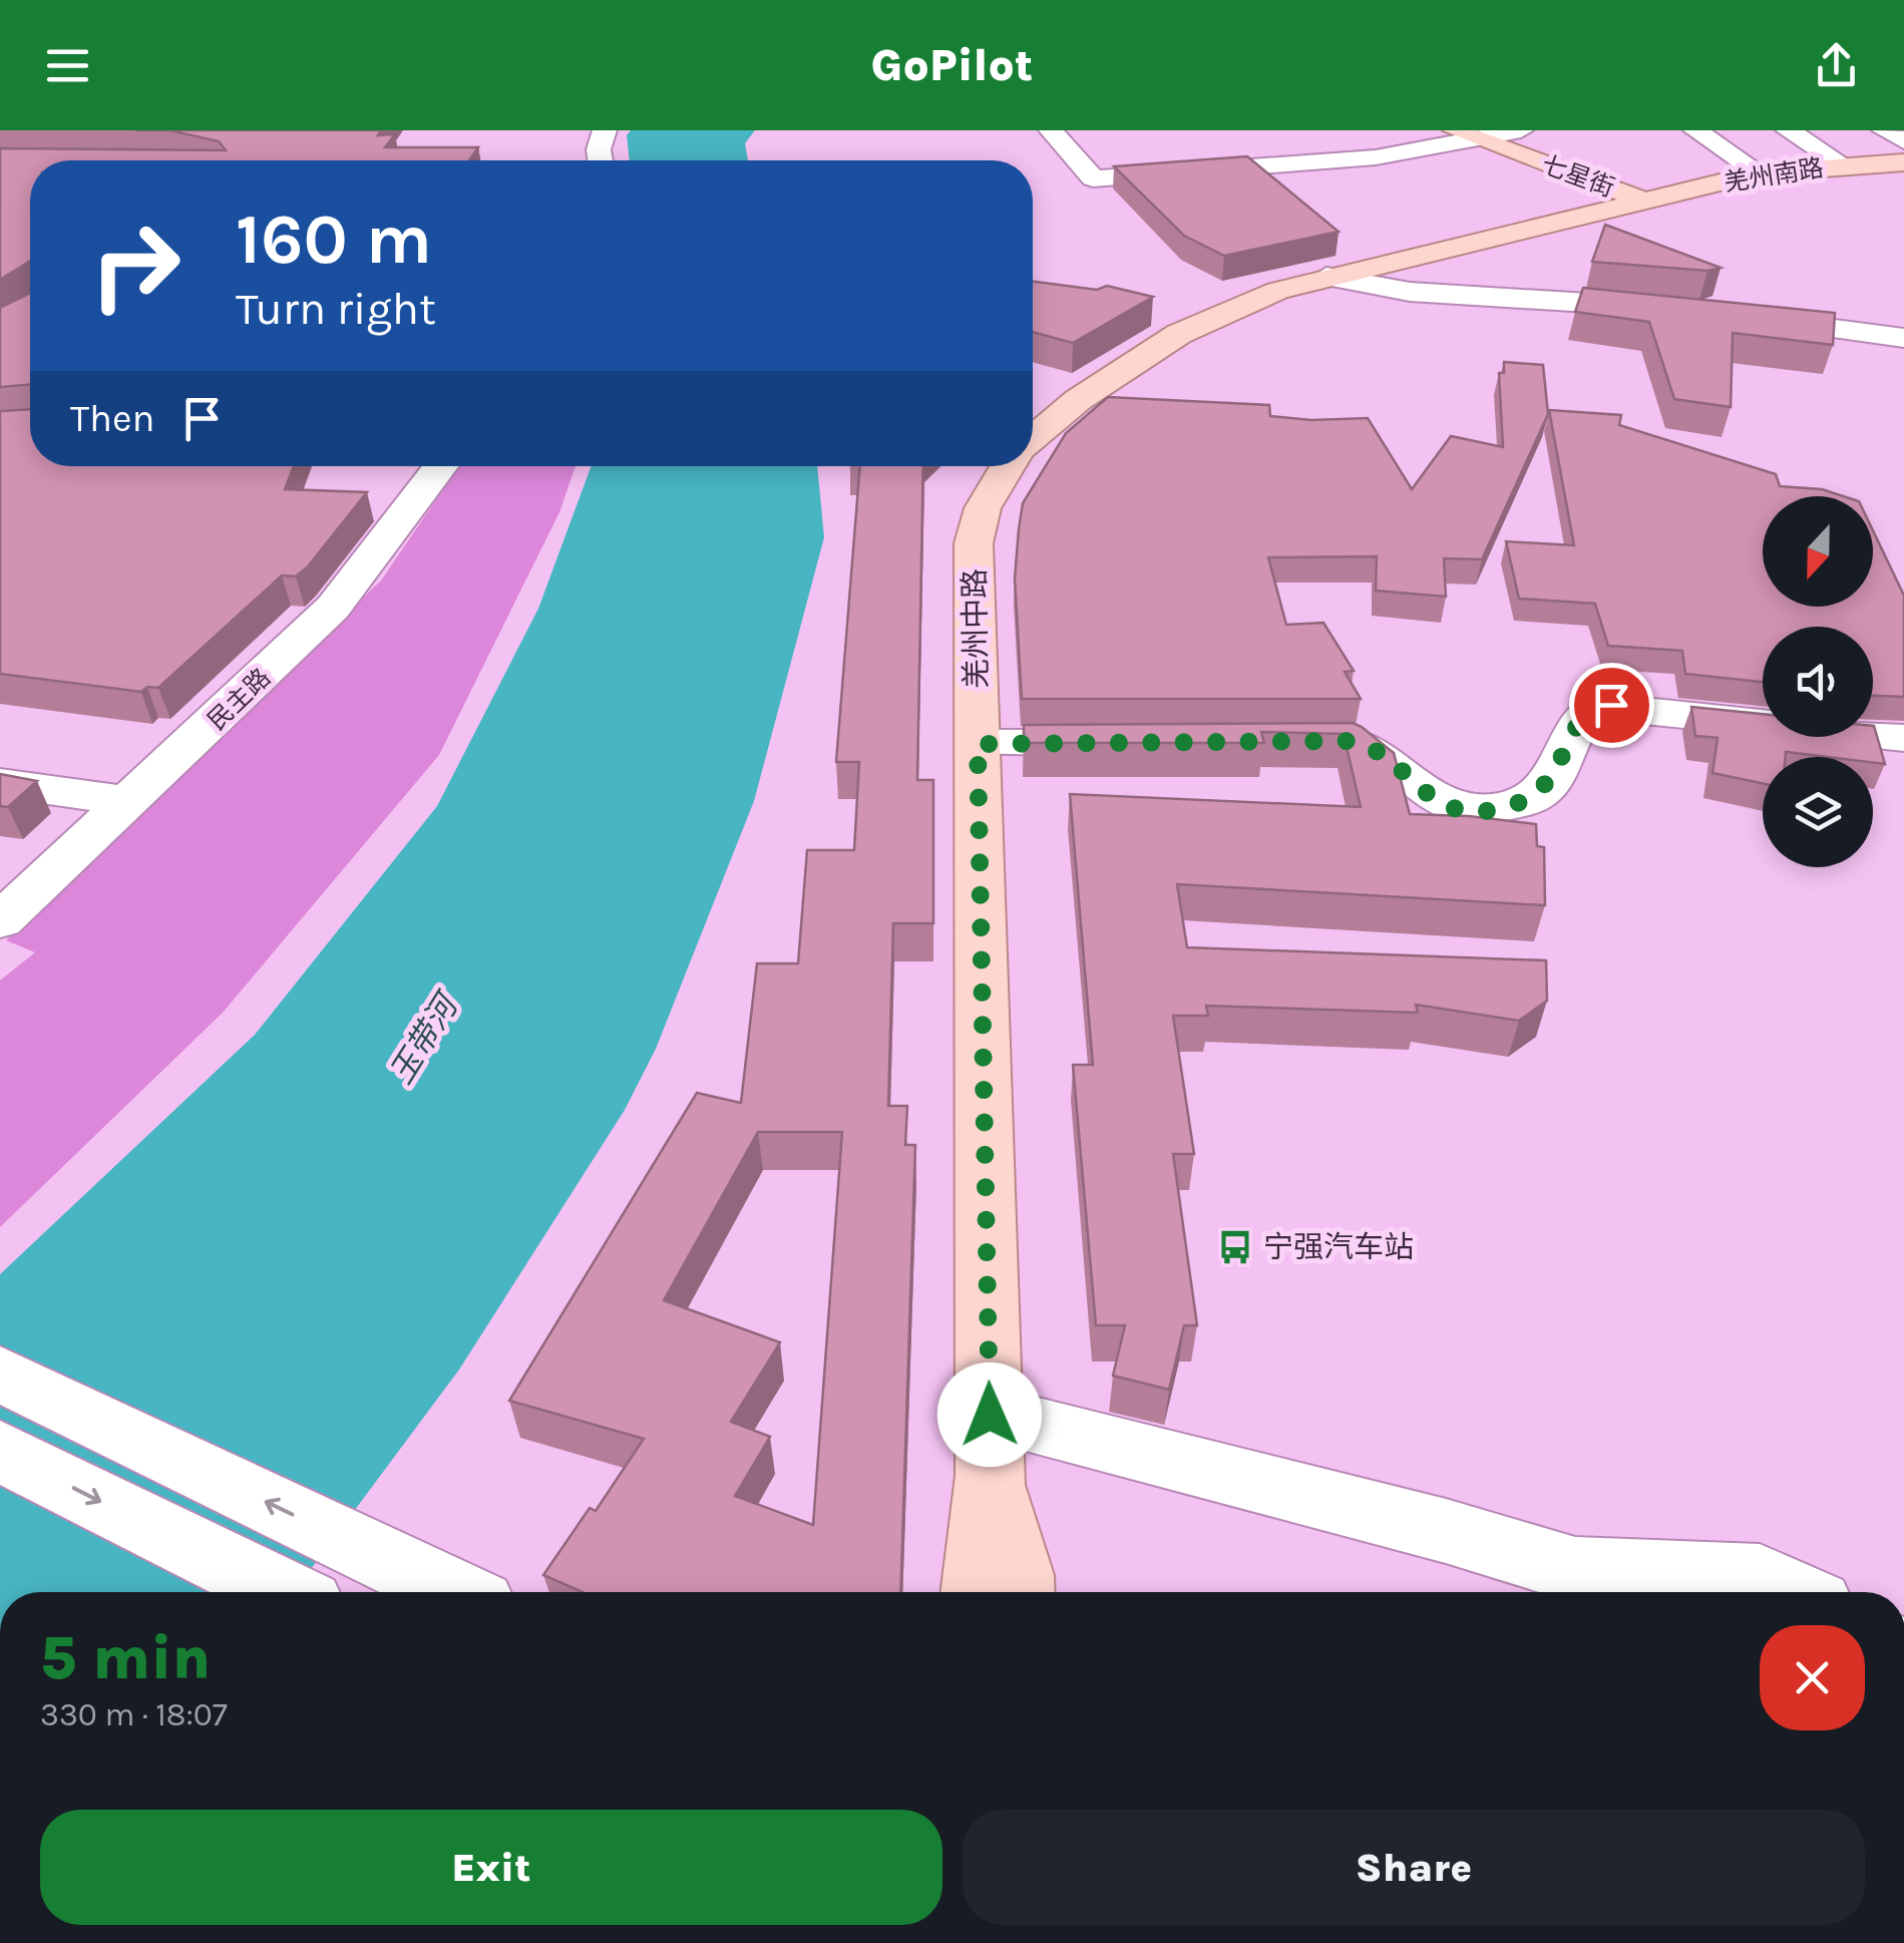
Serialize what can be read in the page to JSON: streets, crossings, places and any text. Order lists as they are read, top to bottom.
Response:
{
  "streets": {
    "main road": ["羌州南路", "七星街", "羌州中路"],
    "street": ["民主路"]
  },
  "crossings": [
    ["羌州南路", "七星街"]
  ],
  "water": ["玉带河"],
  "places": {
    "bus stop": ["宁强汽车站"]
  },
  "north": "bottom",
  "page": {
    "header": "GoPilot",
    "turn": ["160 m", "Turn right"],
    "then": "Then",
    "heading": ["5 min", "330 m · 18:07"],
    "buttons": ["Exit", "Share"]
  }
}
